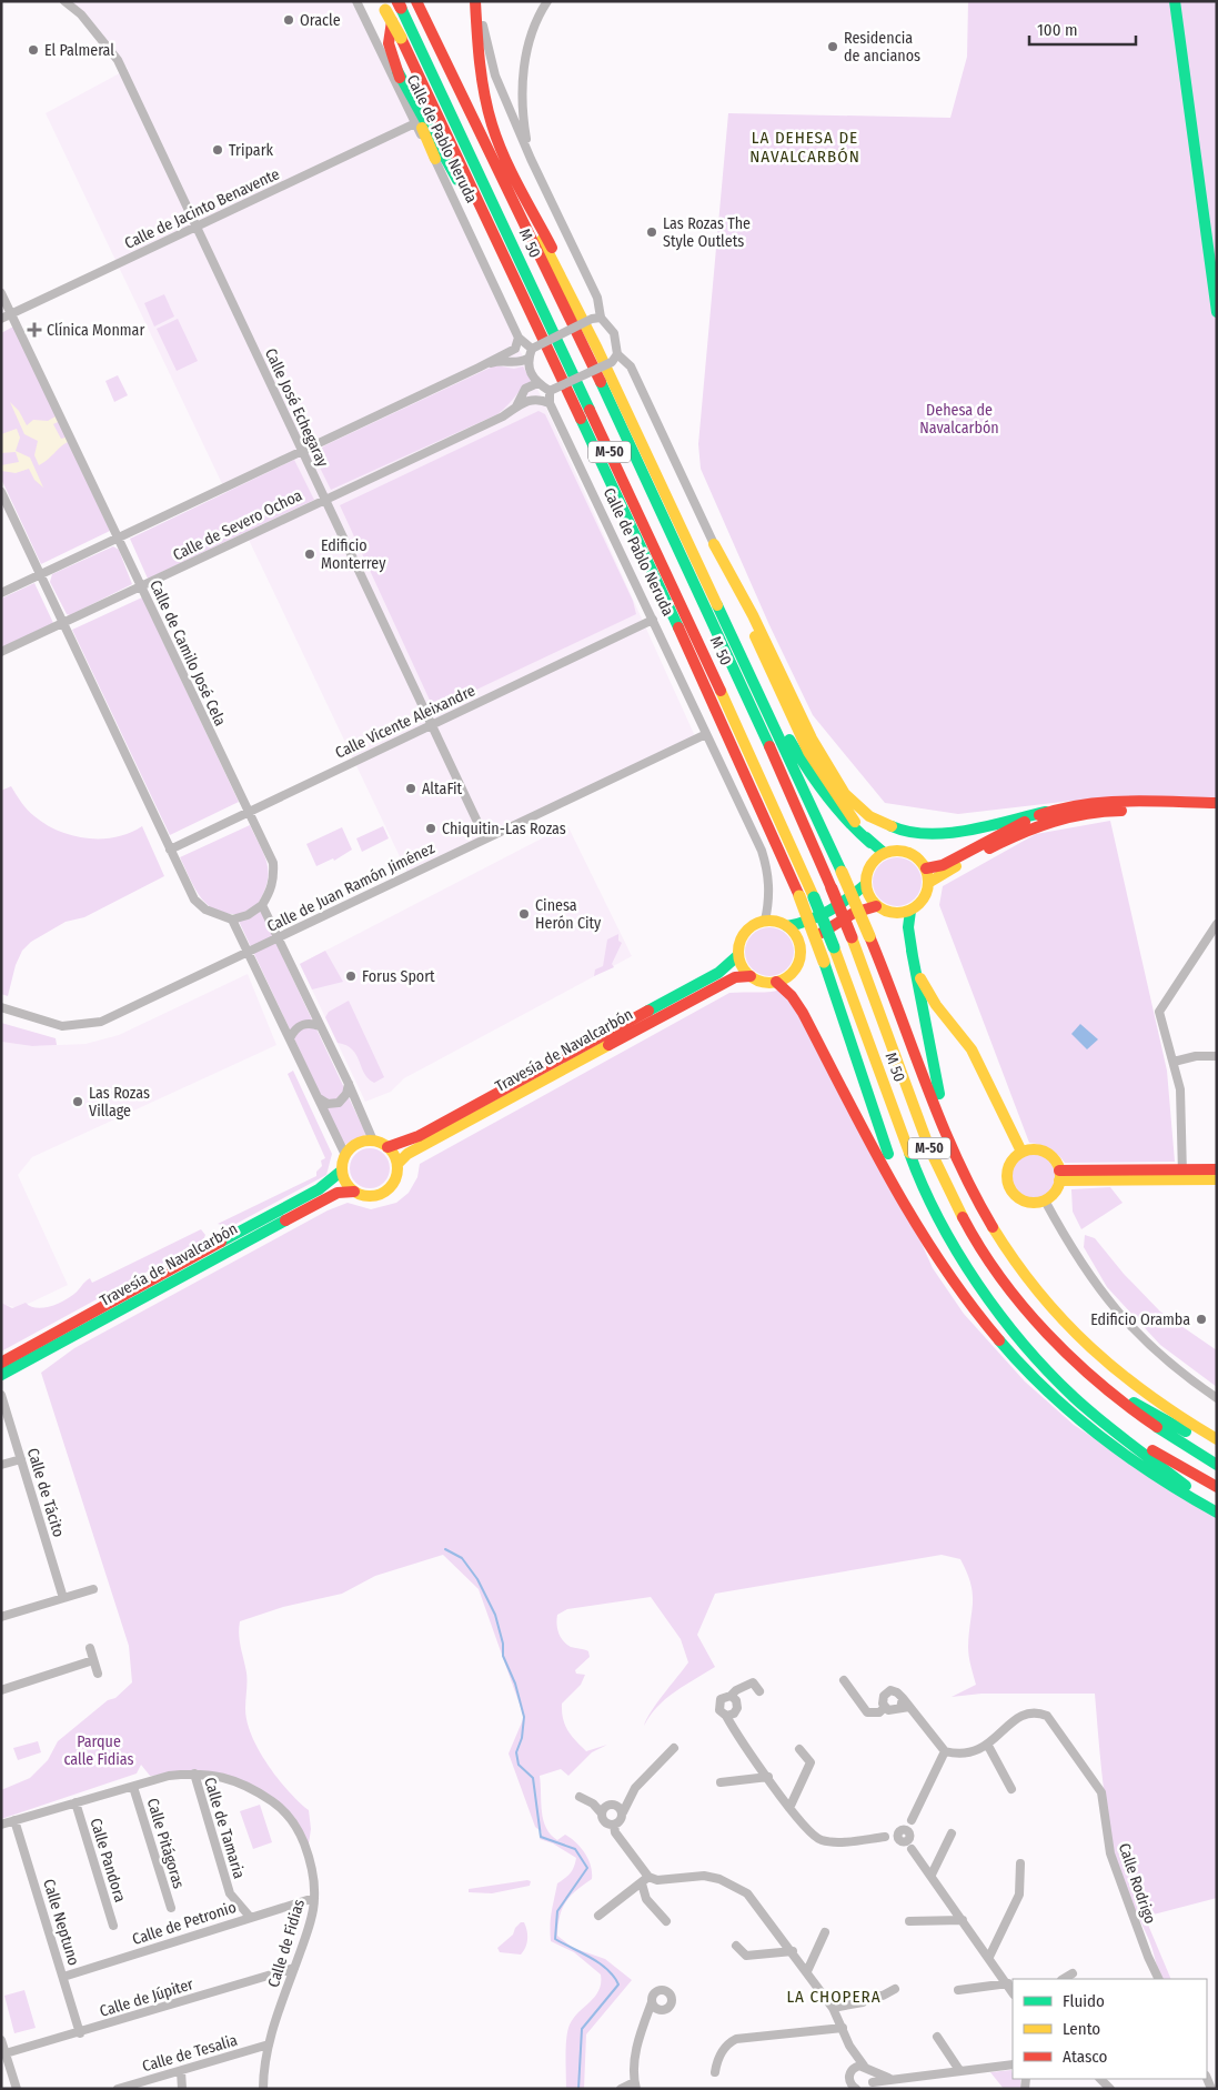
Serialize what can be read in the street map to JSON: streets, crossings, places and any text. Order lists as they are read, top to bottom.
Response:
{
  "streets": {
    "main road": ["M 50", "M-50", "Travesía de Navalcarbón"],
    "street": [
      "Calle de Pablo Neruda",
      "Calle de Jacinto Benavente",
      "Calle José Echegaray",
      "Calle de Severo Ochoa",
      "Calle de Camilo José Cela",
      "Calle Vicente Aleixandre",
      "Calle de Juan Ramón Jiménez",
      "Calle de Tácito",
      "Calle de Tamaria",
      "Calle Pitágoras",
      "Calle Pandora",
      "Calle Rodrigo",
      "Calle Neptuno",
      "Calle de Petronio",
      "Calle de Fidias",
      "Calle de Júpiter",
      "Calle de Tesalia"
    ]
  },
  "crossings": [
    ["Calle de Pablo Neruda", "Calle de Jacinto Benavente"],
    ["Calle de Pablo Neruda", "Calle de Severo Ochoa"],
    ["Calle de Pablo Neruda", "Calle Vicente Aleixandre"],
    ["Calle de Pablo Neruda", "Calle de Juan Ramón Jiménez"],
    ["Calle de Pablo Neruda", "Travesía de Navalcarbón"],
    ["Calle de Jacinto Benavente", "Calle José Echegaray"],
    ["Calle de Jacinto Benavente", "Calle de Camilo José Cela"],
    ["M 50", "M-50"],
    ["Calle José Echegaray", "Calle de Severo Ochoa"],
    ["Calle José Echegaray", "Calle Vicente Aleixandre"],
    ["Calle José Echegaray", "Calle de Juan Ramón Jiménez"],
    ["Calle de Severo Ochoa", "Calle de Camilo José Cela"],
    ["Calle de Camilo José Cela", "Calle Vicente Aleixandre"],
    ["Calle de Tamaria", "Calle de Petronio"],
    ["Calle de Tamaria", "Calle de Fidias"],
    ["Calle Pitágoras", "Calle de Fidias"],
    ["Calle Pandora", "Calle de Fidias"],
    ["Calle Neptuno", "Calle de Petronio"],
    ["Calle Neptuno", "Calle de Fidias"],
    ["Calle Neptuno", "Calle de Júpiter"],
    ["Calle de Petronio", "Calle de Fidias"],
    ["Calle de Fidias", "Calle de Júpiter"],
    ["Calle de Fidias", "Calle de Tesalia"]
  ],
  "districts": ["LA DEHESA DE NAVALCARBÓN", "LA CHOPERA"],
  "parks": ["Dehesa de Navalcarbón", "Parque calle Fidias"],
  "places": {
    "other": [
      "Oracle",
      "Residencia de ancianos",
      "El Palmeral",
      "Tripark",
      "Las Rozas The Style Outlets",
      "Edificio Monterrey",
      "AltaFit",
      "Chiquitin-Las Rozas",
      "Cinesa Herón City",
      "Forus Sport",
      "Las Rozas Village",
      "Edificio Oramba"
    ],
    "health": ["Clínica Monmar"]
  },
  "legend": ["Fluido", "Lento", "Atasco"],
  "scale_bar": "100 m"
}
